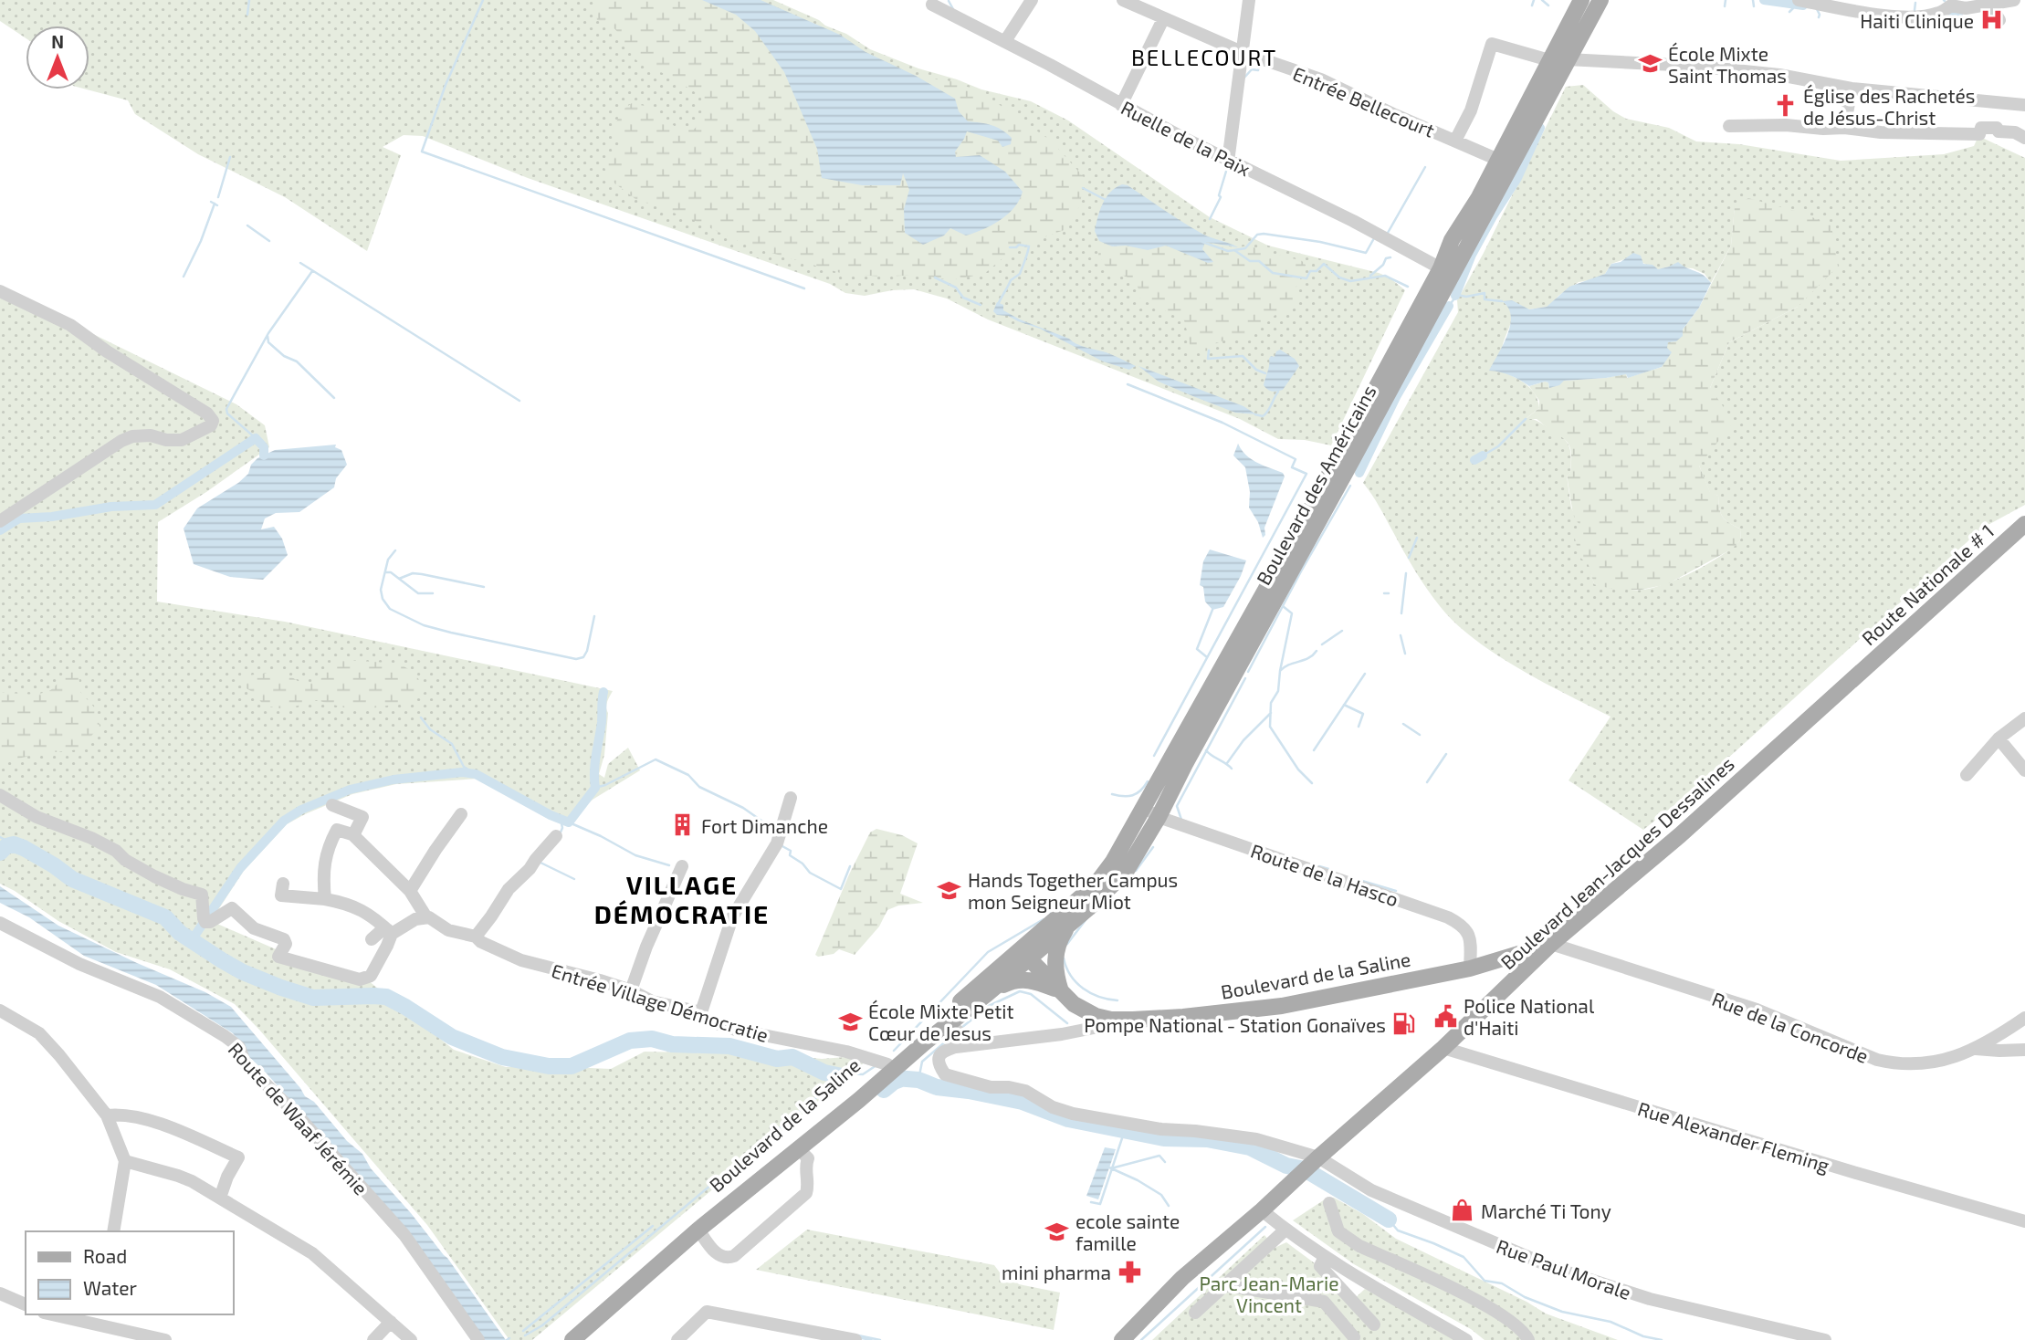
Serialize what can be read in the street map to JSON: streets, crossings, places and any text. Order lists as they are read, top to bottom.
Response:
{
  "streets": {
    "main road": [
      "Boulevard des Américains",
      "Route Nationale # 1",
      "Boulevard Jean-Jacques Dessalines",
      "Boulevard de la Saline"
    ],
    "street": [
      "Entrée Bellecourt",
      "Ruelle de la Paix",
      "Route de la Hasco",
      "Entrée Village Démocratie",
      "Rue de la Concorde",
      "Route de Waaf Jérémie",
      "Rue Alexander Fleming",
      "Rue Paul Morale"
    ]
  },
  "crossings": [
    ["Entrée Bellecourt", "Boulevard des Américains"],
    ["Ruelle de la Paix", "Boulevard des Américains"],
    ["Boulevard des Américains", "Route de la Hasco"],
    ["Boulevard des Américains", "Boulevard de la Saline"],
    ["Route Nationale # 1", "Boulevard Jean-Jacques Dessalines"],
    ["Boulevard Jean-Jacques Dessalines", "Boulevard de la Saline"],
    ["Boulevard Jean-Jacques Dessalines", "Rue de la Concorde"],
    ["Boulevard Jean-Jacques Dessalines", "Rue Alexander Fleming"],
    ["Boulevard Jean-Jacques Dessalines", "Rue Paul Morale"],
    ["Route de la Hasco", "Boulevard de la Saline"],
    ["Boulevard de la Saline", "Entrée Village Démocratie"],
    ["Boulevard de la Saline", "Rue de la Concorde"]
  ],
  "districts": ["BELLECOURT", "VILLAGE DÉMOCRATIE"],
  "parks": ["Parc Jean-Marie Vincent"],
  "places": {
    "hospital": ["Haiti Clinique"],
    "school or university": [
      "École Mixte Saint Thomas",
      "Hands Together Campus mon Seigneur Miot",
      "École Mixte Petit Cœur de Jesus",
      "ecole sainte famille"
    ],
    "church": ["Église des Rachetés de Jésus-Christ"],
    "building": ["Fort Dimanche"],
    "public building": ["Police National d'Haiti"],
    "fuel station": ["Pompe National - Station Gonaïves"],
    "shop": ["Marché Ti Tony"],
    "pharmacy": ["mini pharma"]
  },
  "legend": ["Road", "Water"],
  "north": "top"
}
